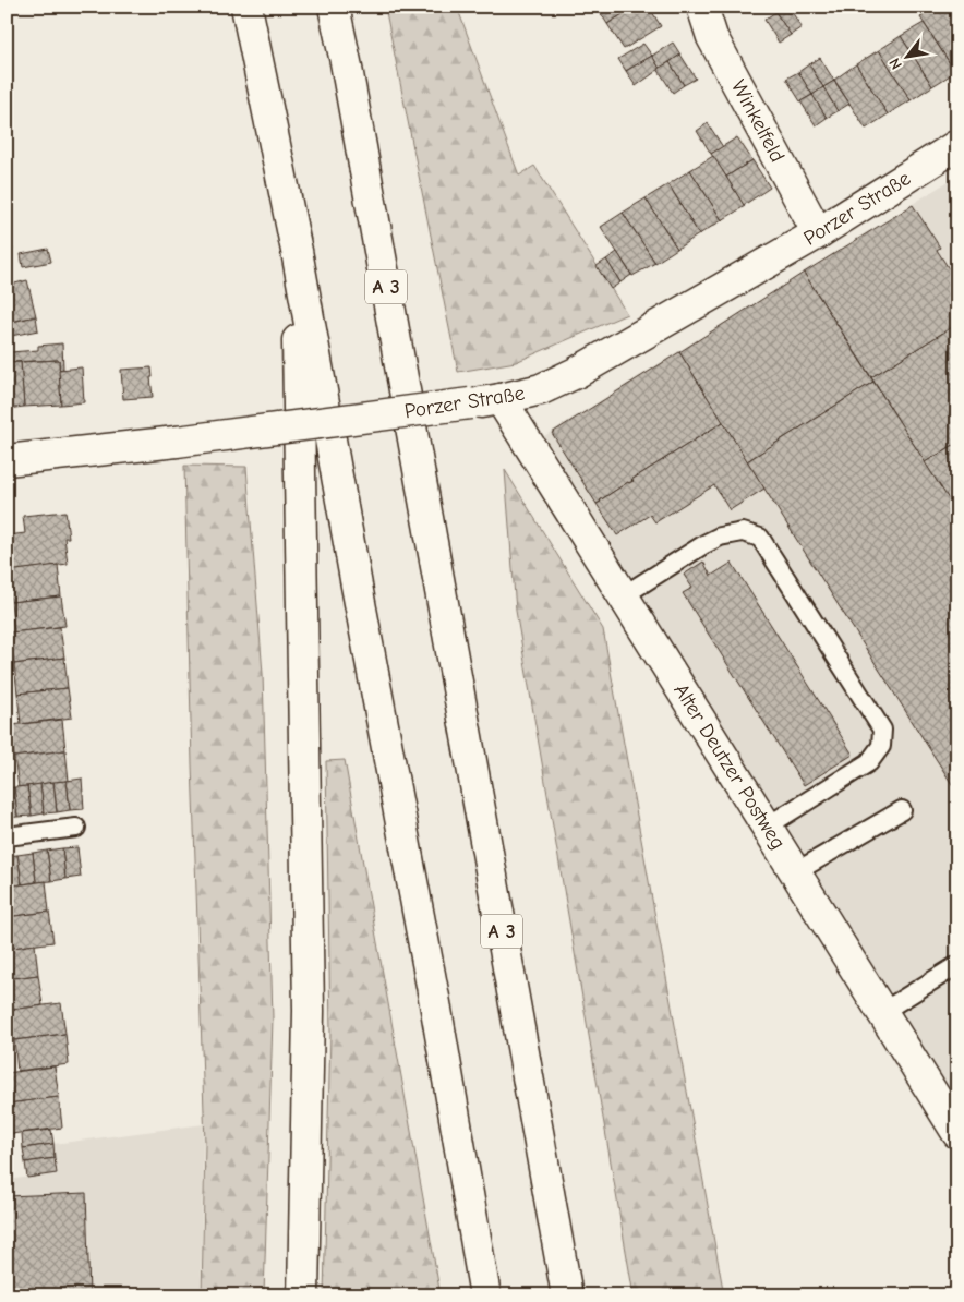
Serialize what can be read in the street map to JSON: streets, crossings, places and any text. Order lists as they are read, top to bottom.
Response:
{
  "streets": {
    "main road": [
      "Winkelfeld",
      "Porzer Straße",
      "A 3",
      "Alter Deutzer Postweg"
    ]
  },
  "crossings": [
    ["Winkelfeld", "Porzer Straße"],
    ["Porzer Straße", "Alter Deutzer Postweg"]
  ],
  "north": "bottom left"
}
